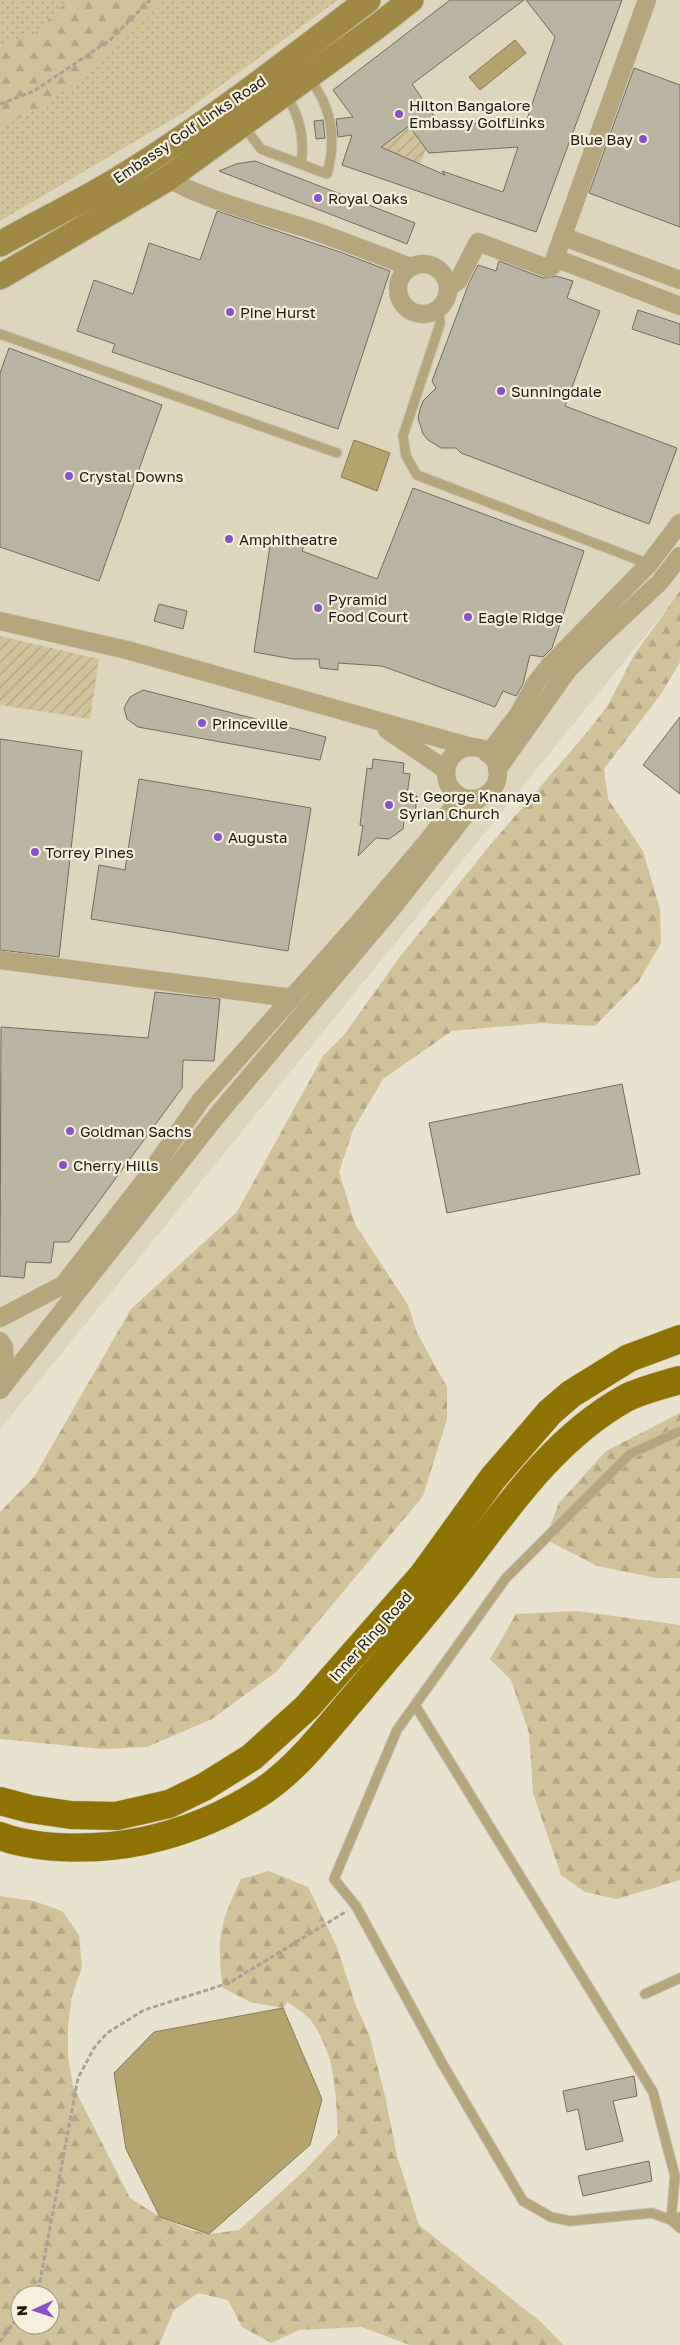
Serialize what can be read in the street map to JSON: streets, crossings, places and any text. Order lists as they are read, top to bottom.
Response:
{
  "streets": {
    "main road": ["Inner Ring Road"],
    "street": ["Embassy Golf Links Road"]
  },
  "places": [
    "Hilton Bangalore Embassy GolfLinks",
    "Blue Bay",
    "Royal Oaks",
    "Pine Hurst",
    "Sunningdale",
    "Crystal Downs",
    "Amphitheatre",
    "Pyramid Food Court",
    "Eagle Ridge",
    "Princeville",
    "St. George Knanaya Syrian Church",
    "Augusta",
    "Torrey Pines",
    "Goldman Sachs",
    "Cherry Hills"
  ],
  "north": "left"
}
